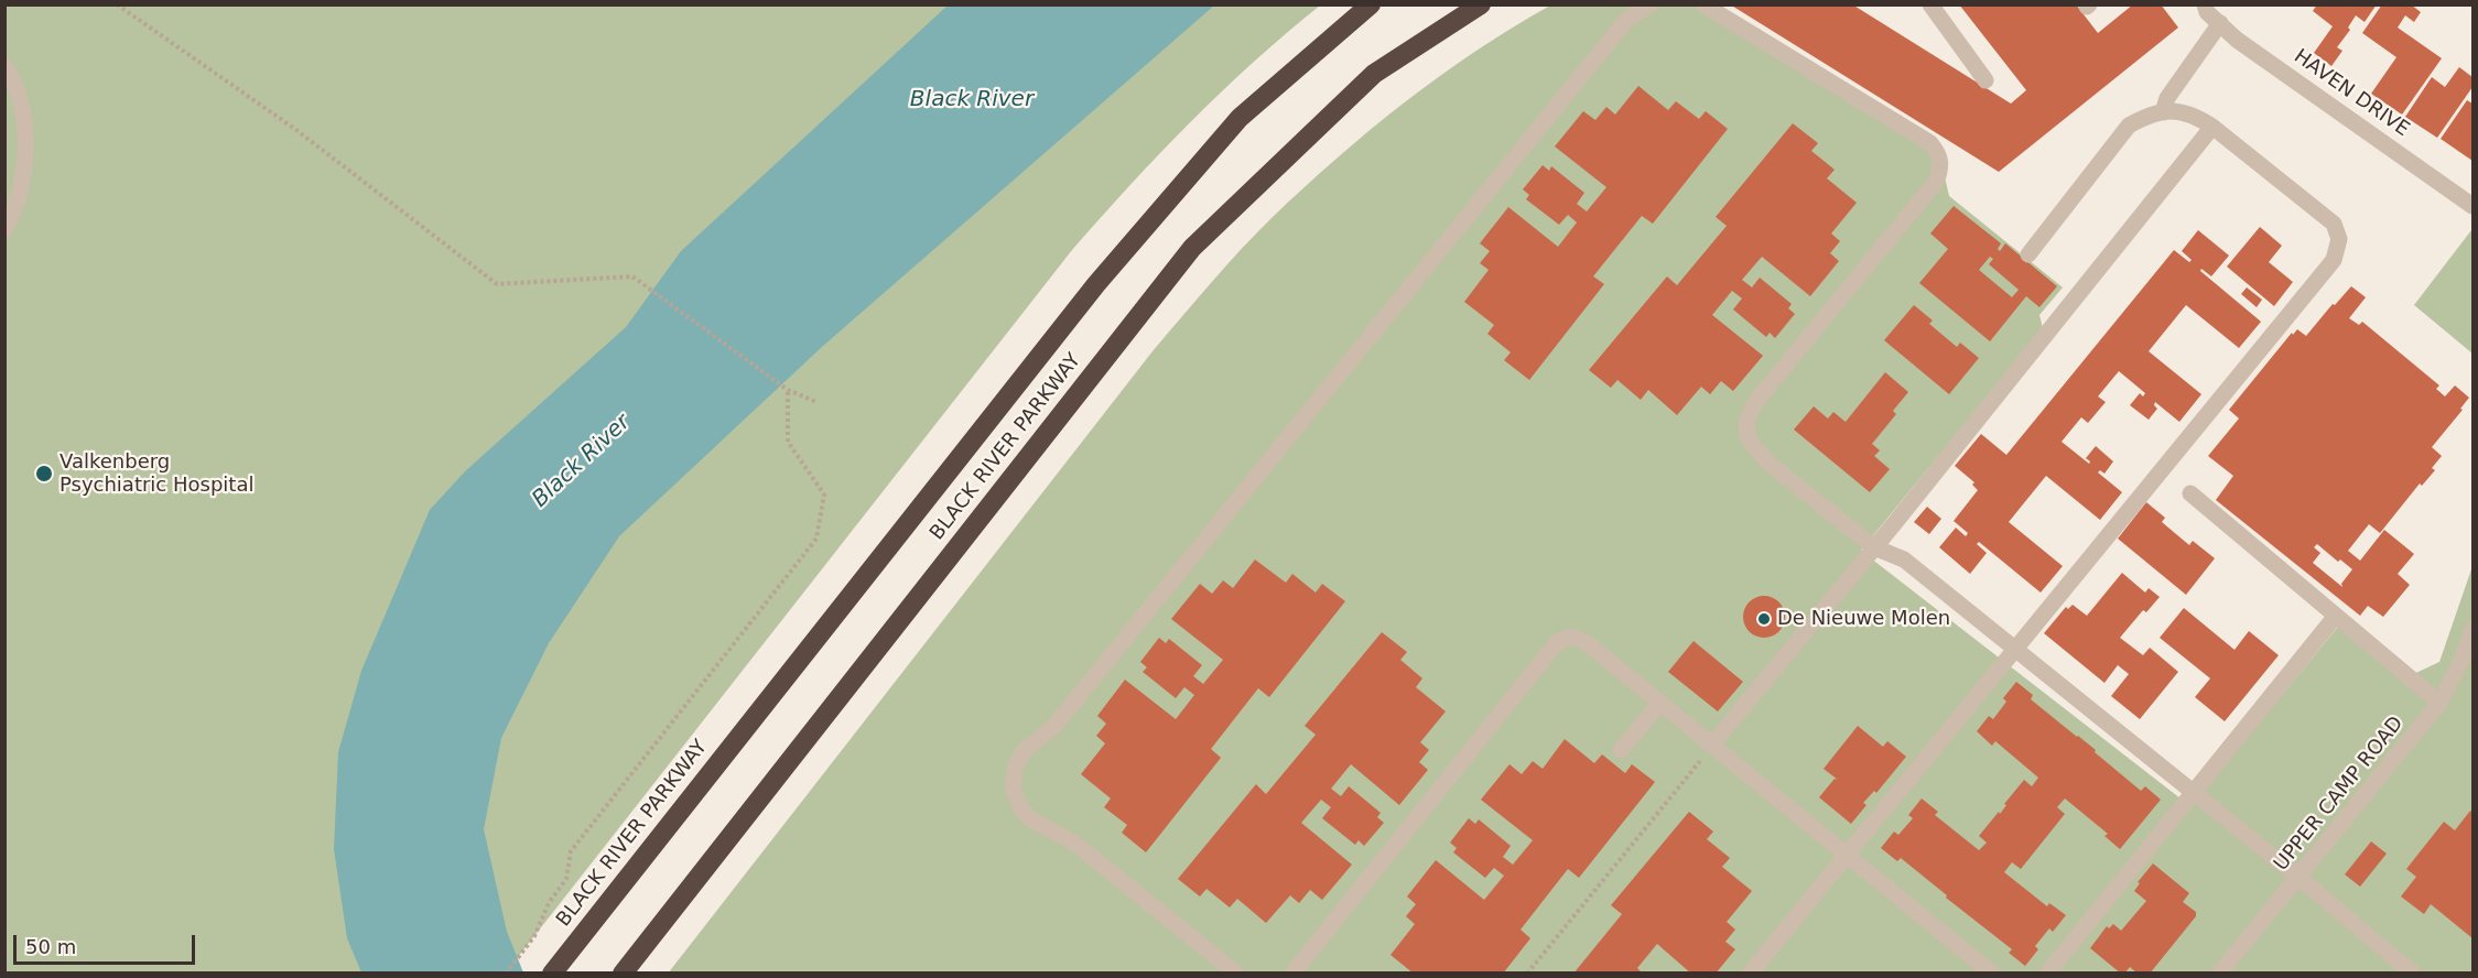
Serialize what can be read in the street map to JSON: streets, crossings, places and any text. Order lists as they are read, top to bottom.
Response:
{
  "streets": {
    "highway": ["BLACK RIVER PARKWAY"],
    "street": ["HAVEN DRIVE", "UPPER CAMP ROAD"]
  },
  "water": ["Black River"],
  "places": ["Valkenberg Psychiatric Hospital", "De Nieuwe Molen"],
  "scale_bar": "50 m"
}
